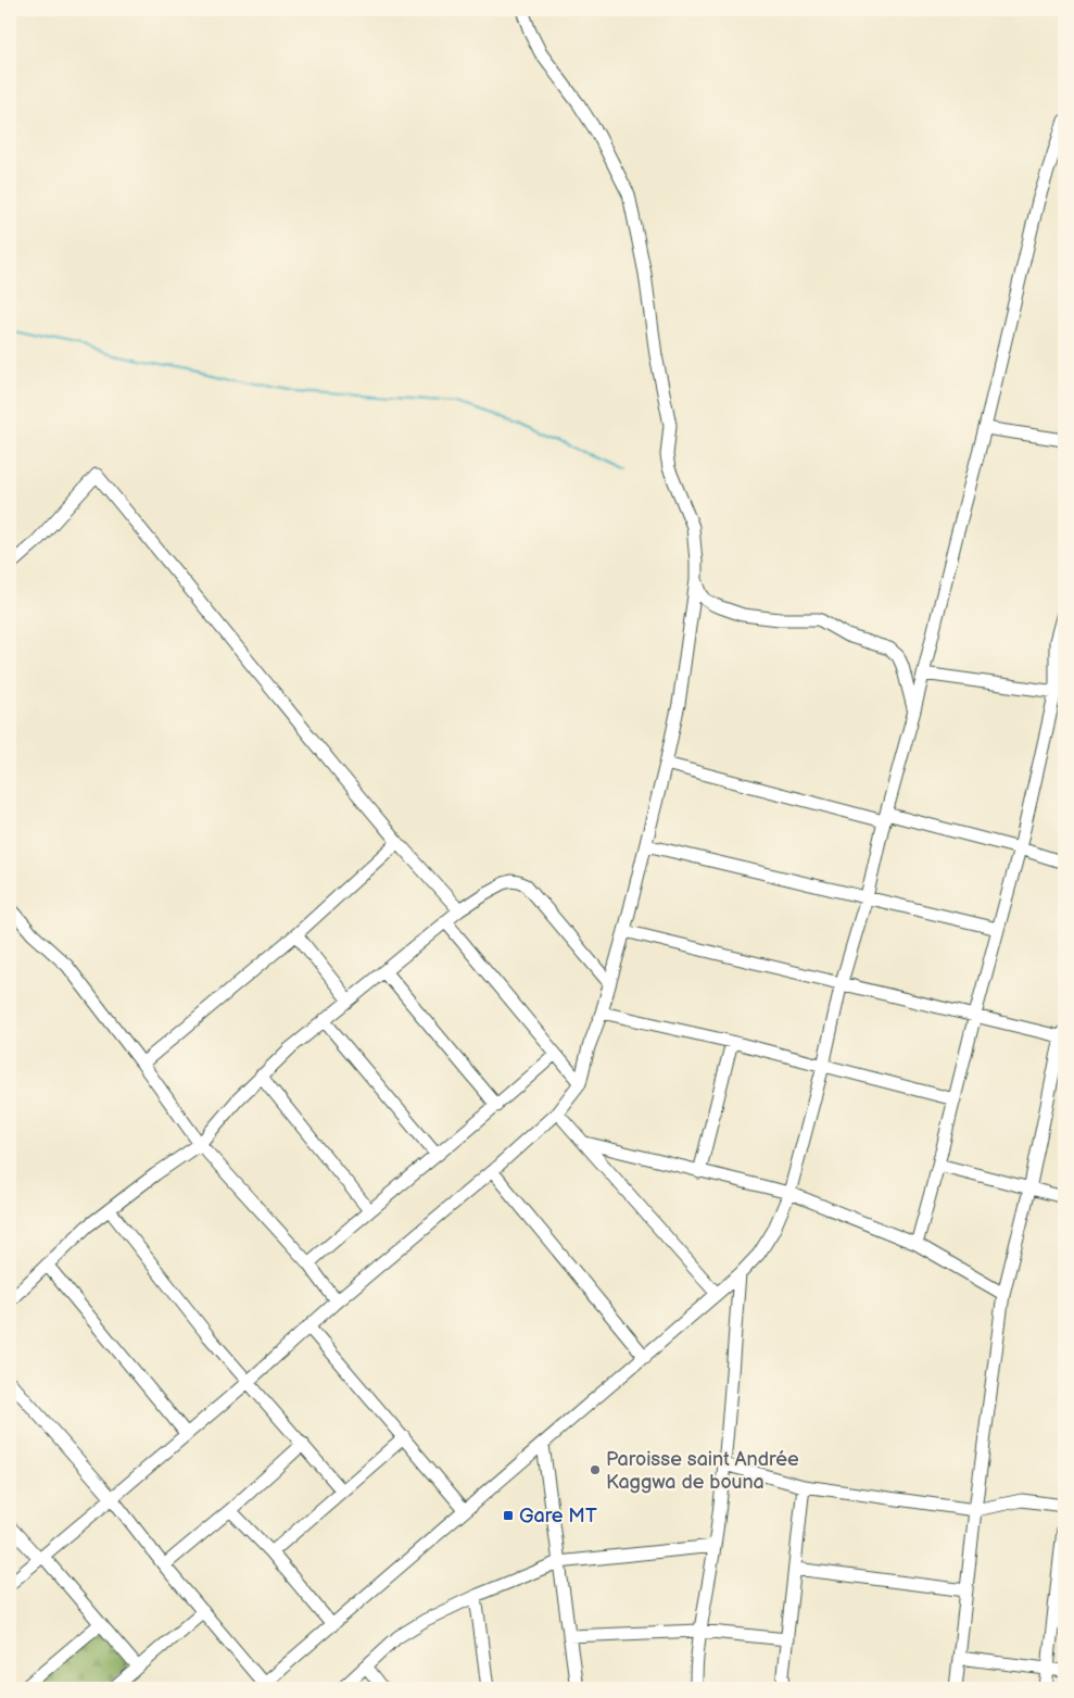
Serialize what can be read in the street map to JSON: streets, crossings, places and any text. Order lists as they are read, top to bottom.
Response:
{
  "places": {
    "other": ["Paroisse saint Andrée Kaggwa de bouna"],
    "transit": ["Gare MT"]
  }
}
